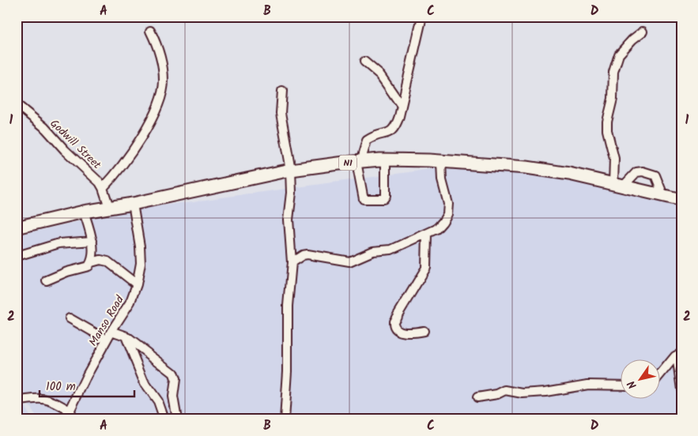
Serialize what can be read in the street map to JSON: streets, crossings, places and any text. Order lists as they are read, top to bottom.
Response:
{
  "streets": {
    "highway": ["N1"],
    "street": ["Godwill Street", "Manso Road"]
  },
  "crossings": [
    ["Godwill Street", "N1"],
    ["N1", "Manso Road"]
  ],
  "scale_bar": "100 m",
  "north": "bottom left",
  "grid": {
    "columns": [
      "A",
      "B",
      "C",
      "D"
    ],
    "rows": ["1", "2"]
  }
}
